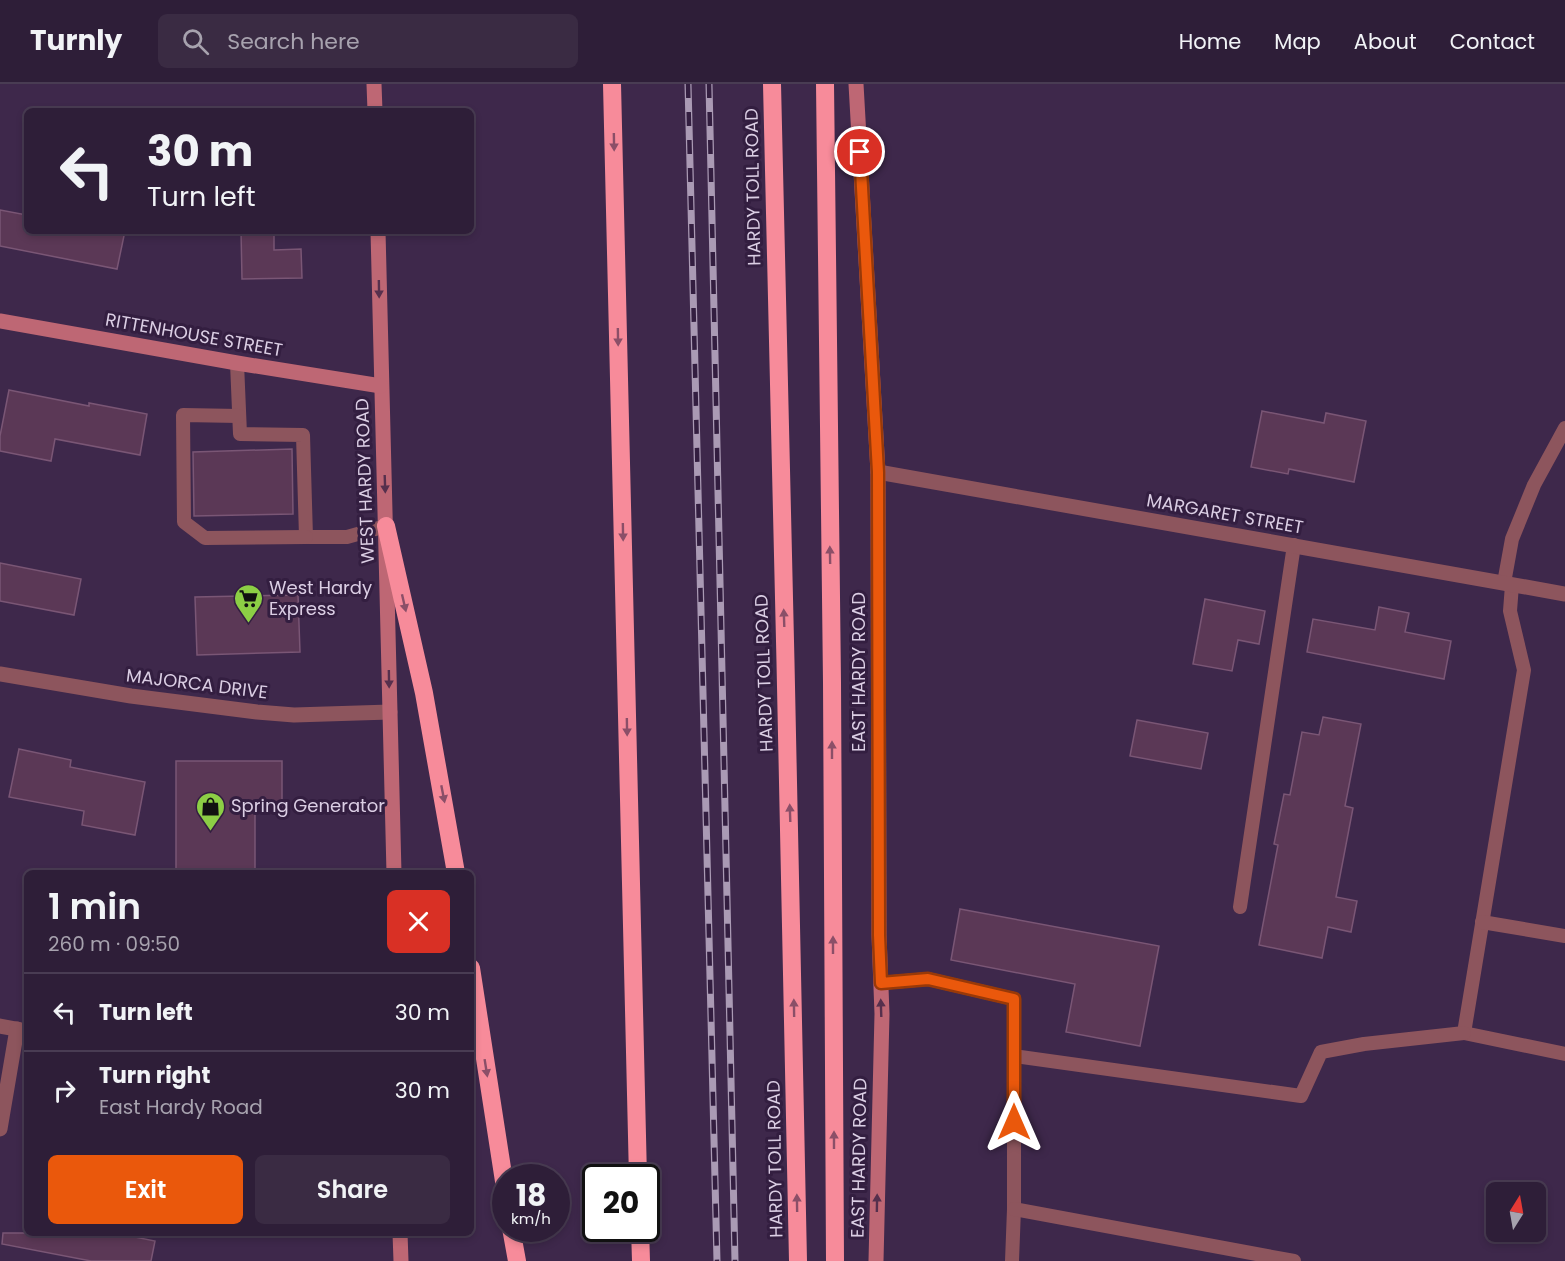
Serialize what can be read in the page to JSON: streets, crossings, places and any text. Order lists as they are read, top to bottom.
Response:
{
  "streets": {
    "highway": ["HARDY TOLL ROAD"],
    "main road": ["RITTENHOUSE STREET", "WEST HARDY ROAD", "EAST HARDY ROAD"],
    "street": ["MARGARET STREET", "MAJORCA DRIVE"]
  },
  "crossings": [
    ["RITTENHOUSE STREET", "WEST HARDY ROAD"],
    ["WEST HARDY ROAD", "MAJORCA DRIVE"],
    ["MARGARET STREET", "EAST HARDY ROAD"]
  ],
  "one_way": ["WEST HARDY ROAD"],
  "places": {
    "supermarket": ["West Hardy Express"],
    "shop": ["Spring Generator"]
  },
  "north": "top",
  "page": {
    "header": "Turnly",
    "search": "Search here",
    "nav": [
      "Home",
      "Map",
      "About",
      "Contact"
    ],
    "turn": ["30 m", "Turn left"],
    "heading": ["1 min", "260 m · 09:50"],
    "list": [
      {
        "name": "Turn left",
        "value": "30 m"
      },
      {
        "name": "Turn right",
        "note": "East Hardy Road",
        "value": "30 m"
      }
    ],
    "buttons": ["Exit", "Share"],
    "speed": "18 km/h",
    "limit": "20"
  }
}
